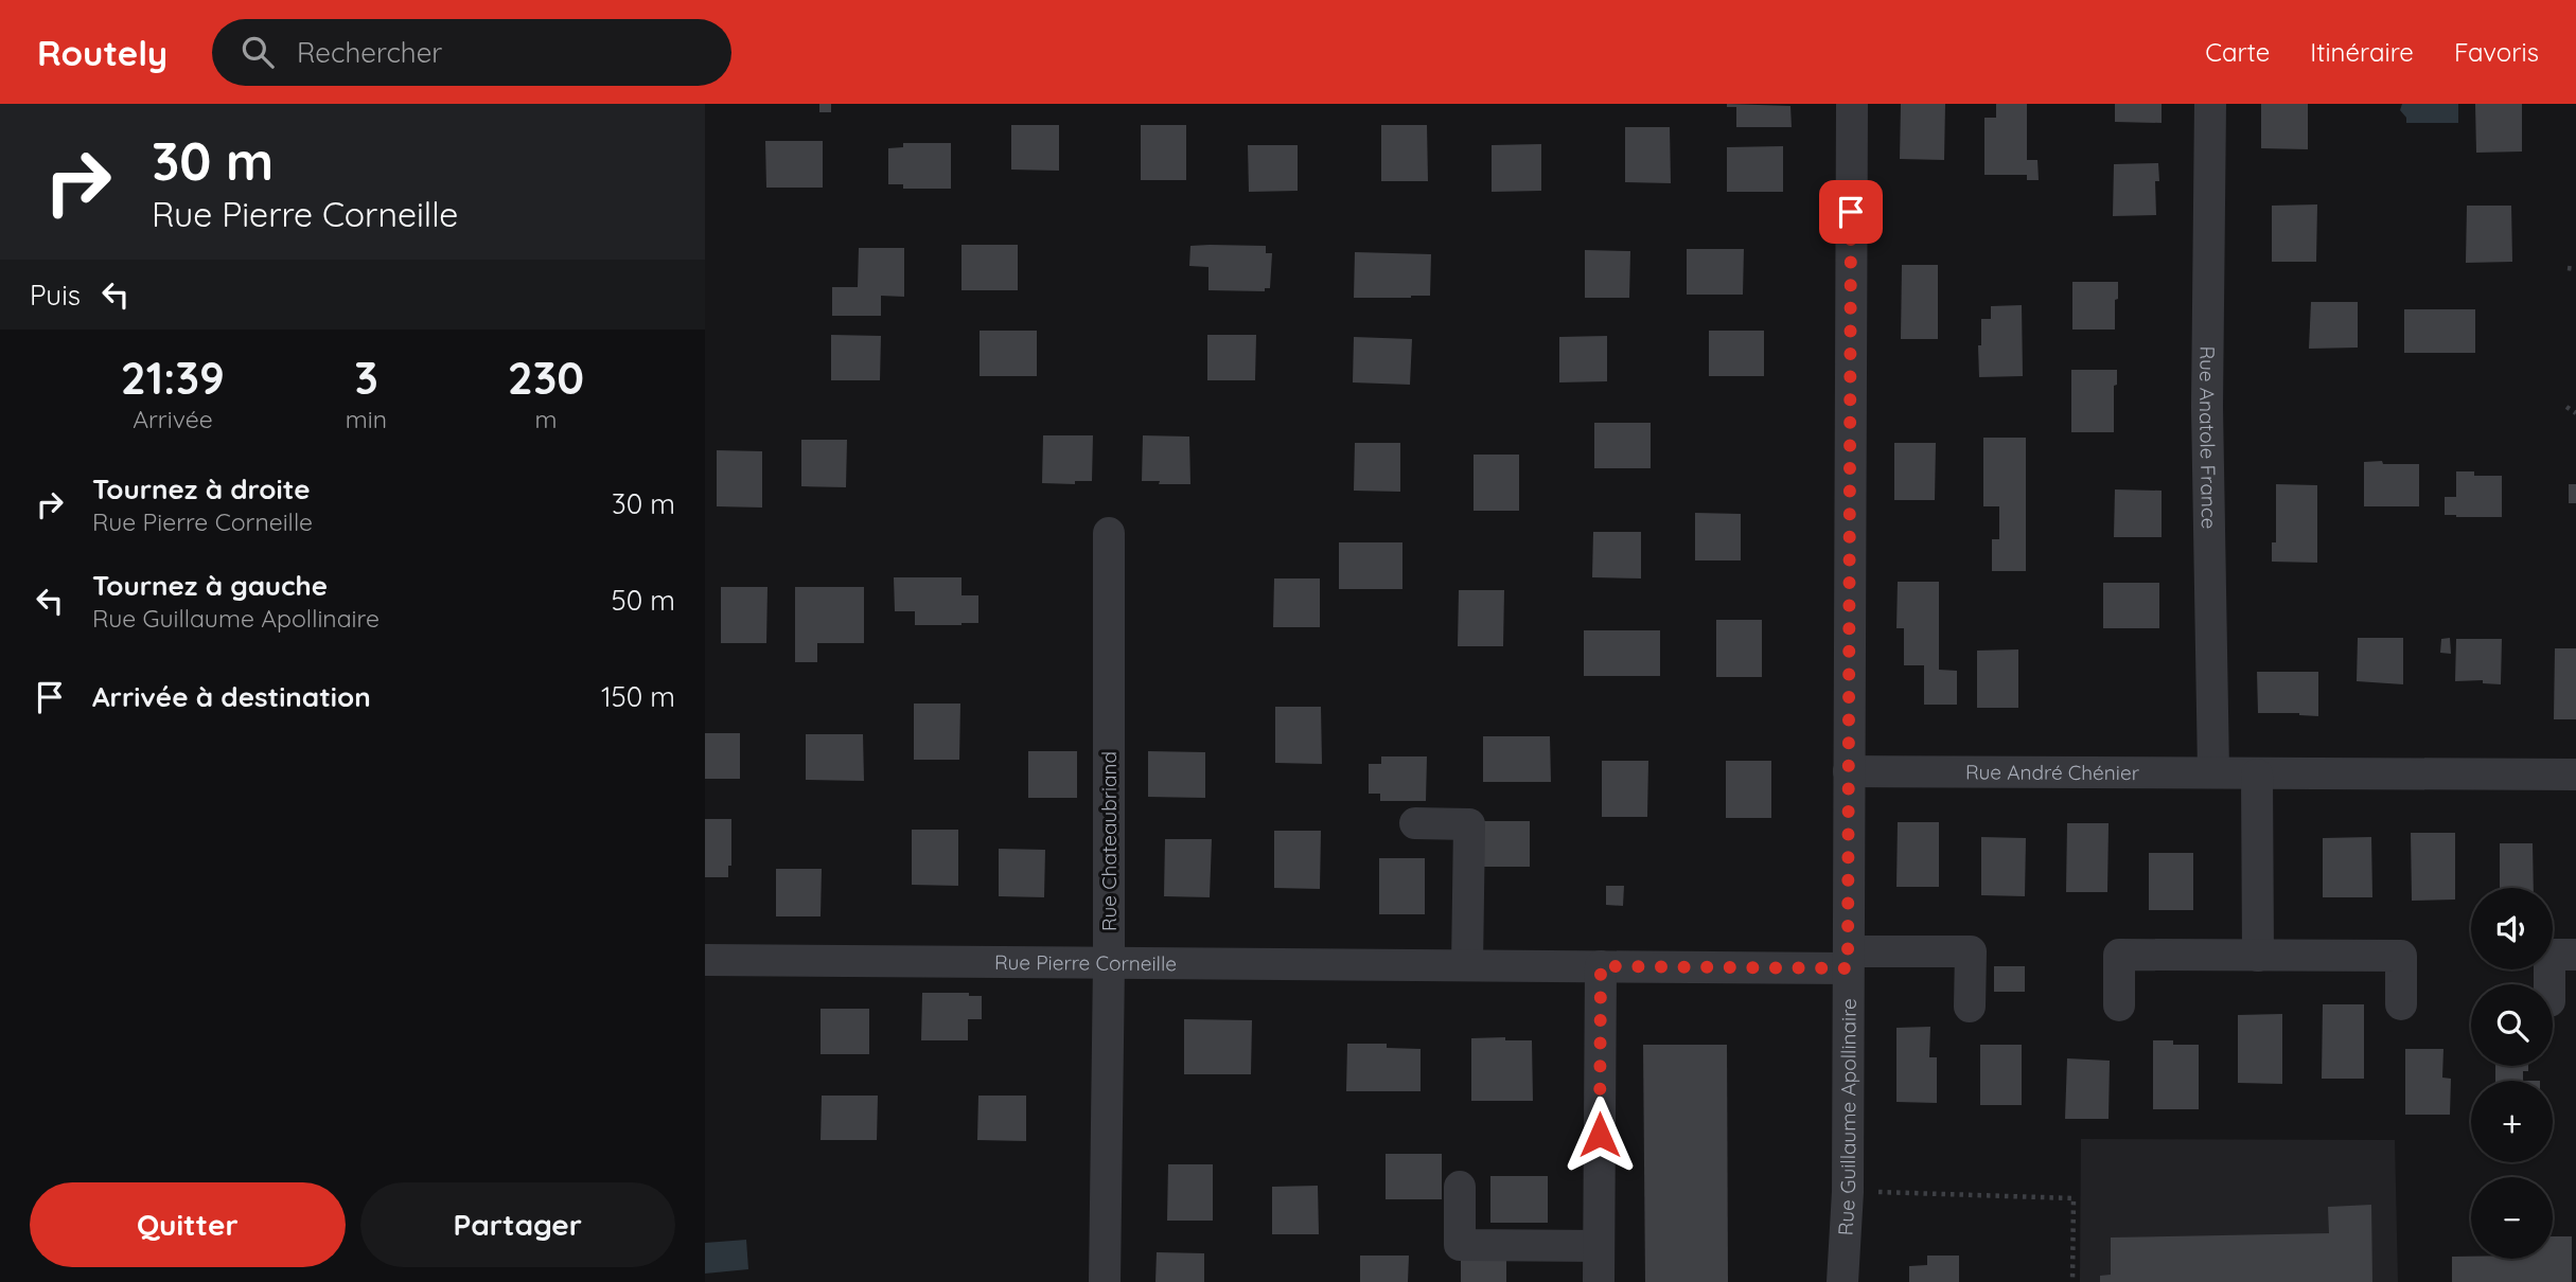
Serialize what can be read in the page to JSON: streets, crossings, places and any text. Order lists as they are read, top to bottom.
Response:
{
  "streets": {
    "street": [
      "Rue Anatole France",
      "Rue André Chénier",
      "Rue Chateaubriand",
      "Rue Pierre Corneille",
      "Rue Guillaume Apollinaire"
    ]
  },
  "crossings": [
    ["Rue Anatole France", "Rue André Chénier"],
    ["Rue André Chénier", "Rue Guillaume Apollinaire"],
    ["Rue Chateaubriand", "Rue Pierre Corneille"],
    ["Rue Pierre Corneille", "Rue Guillaume Apollinaire"]
  ],
  "page": {
    "header": "Routely",
    "search": "Rechercher",
    "nav": ["Carte", "Itinéraire", "Favoris"],
    "turn": ["30 m", "Rue Pierre Corneille"],
    "then": "Puis",
    "eta": [
      "21:39",
      "Arrivée",
      "3",
      "min",
      "230",
      "m"
    ],
    "list": [
      {
        "name": "Tournez à droite",
        "note": "Rue Pierre Corneille",
        "value": "30 m"
      },
      {
        "name": "Tournez à gauche",
        "note": "Rue Guillaume Apollinaire",
        "value": "50 m"
      },
      {
        "name": "Arrivée à destination",
        "value": "150 m"
      }
    ],
    "map_buttons": ["+", "−"],
    "buttons": ["Quitter", "Partager"]
  }
}
